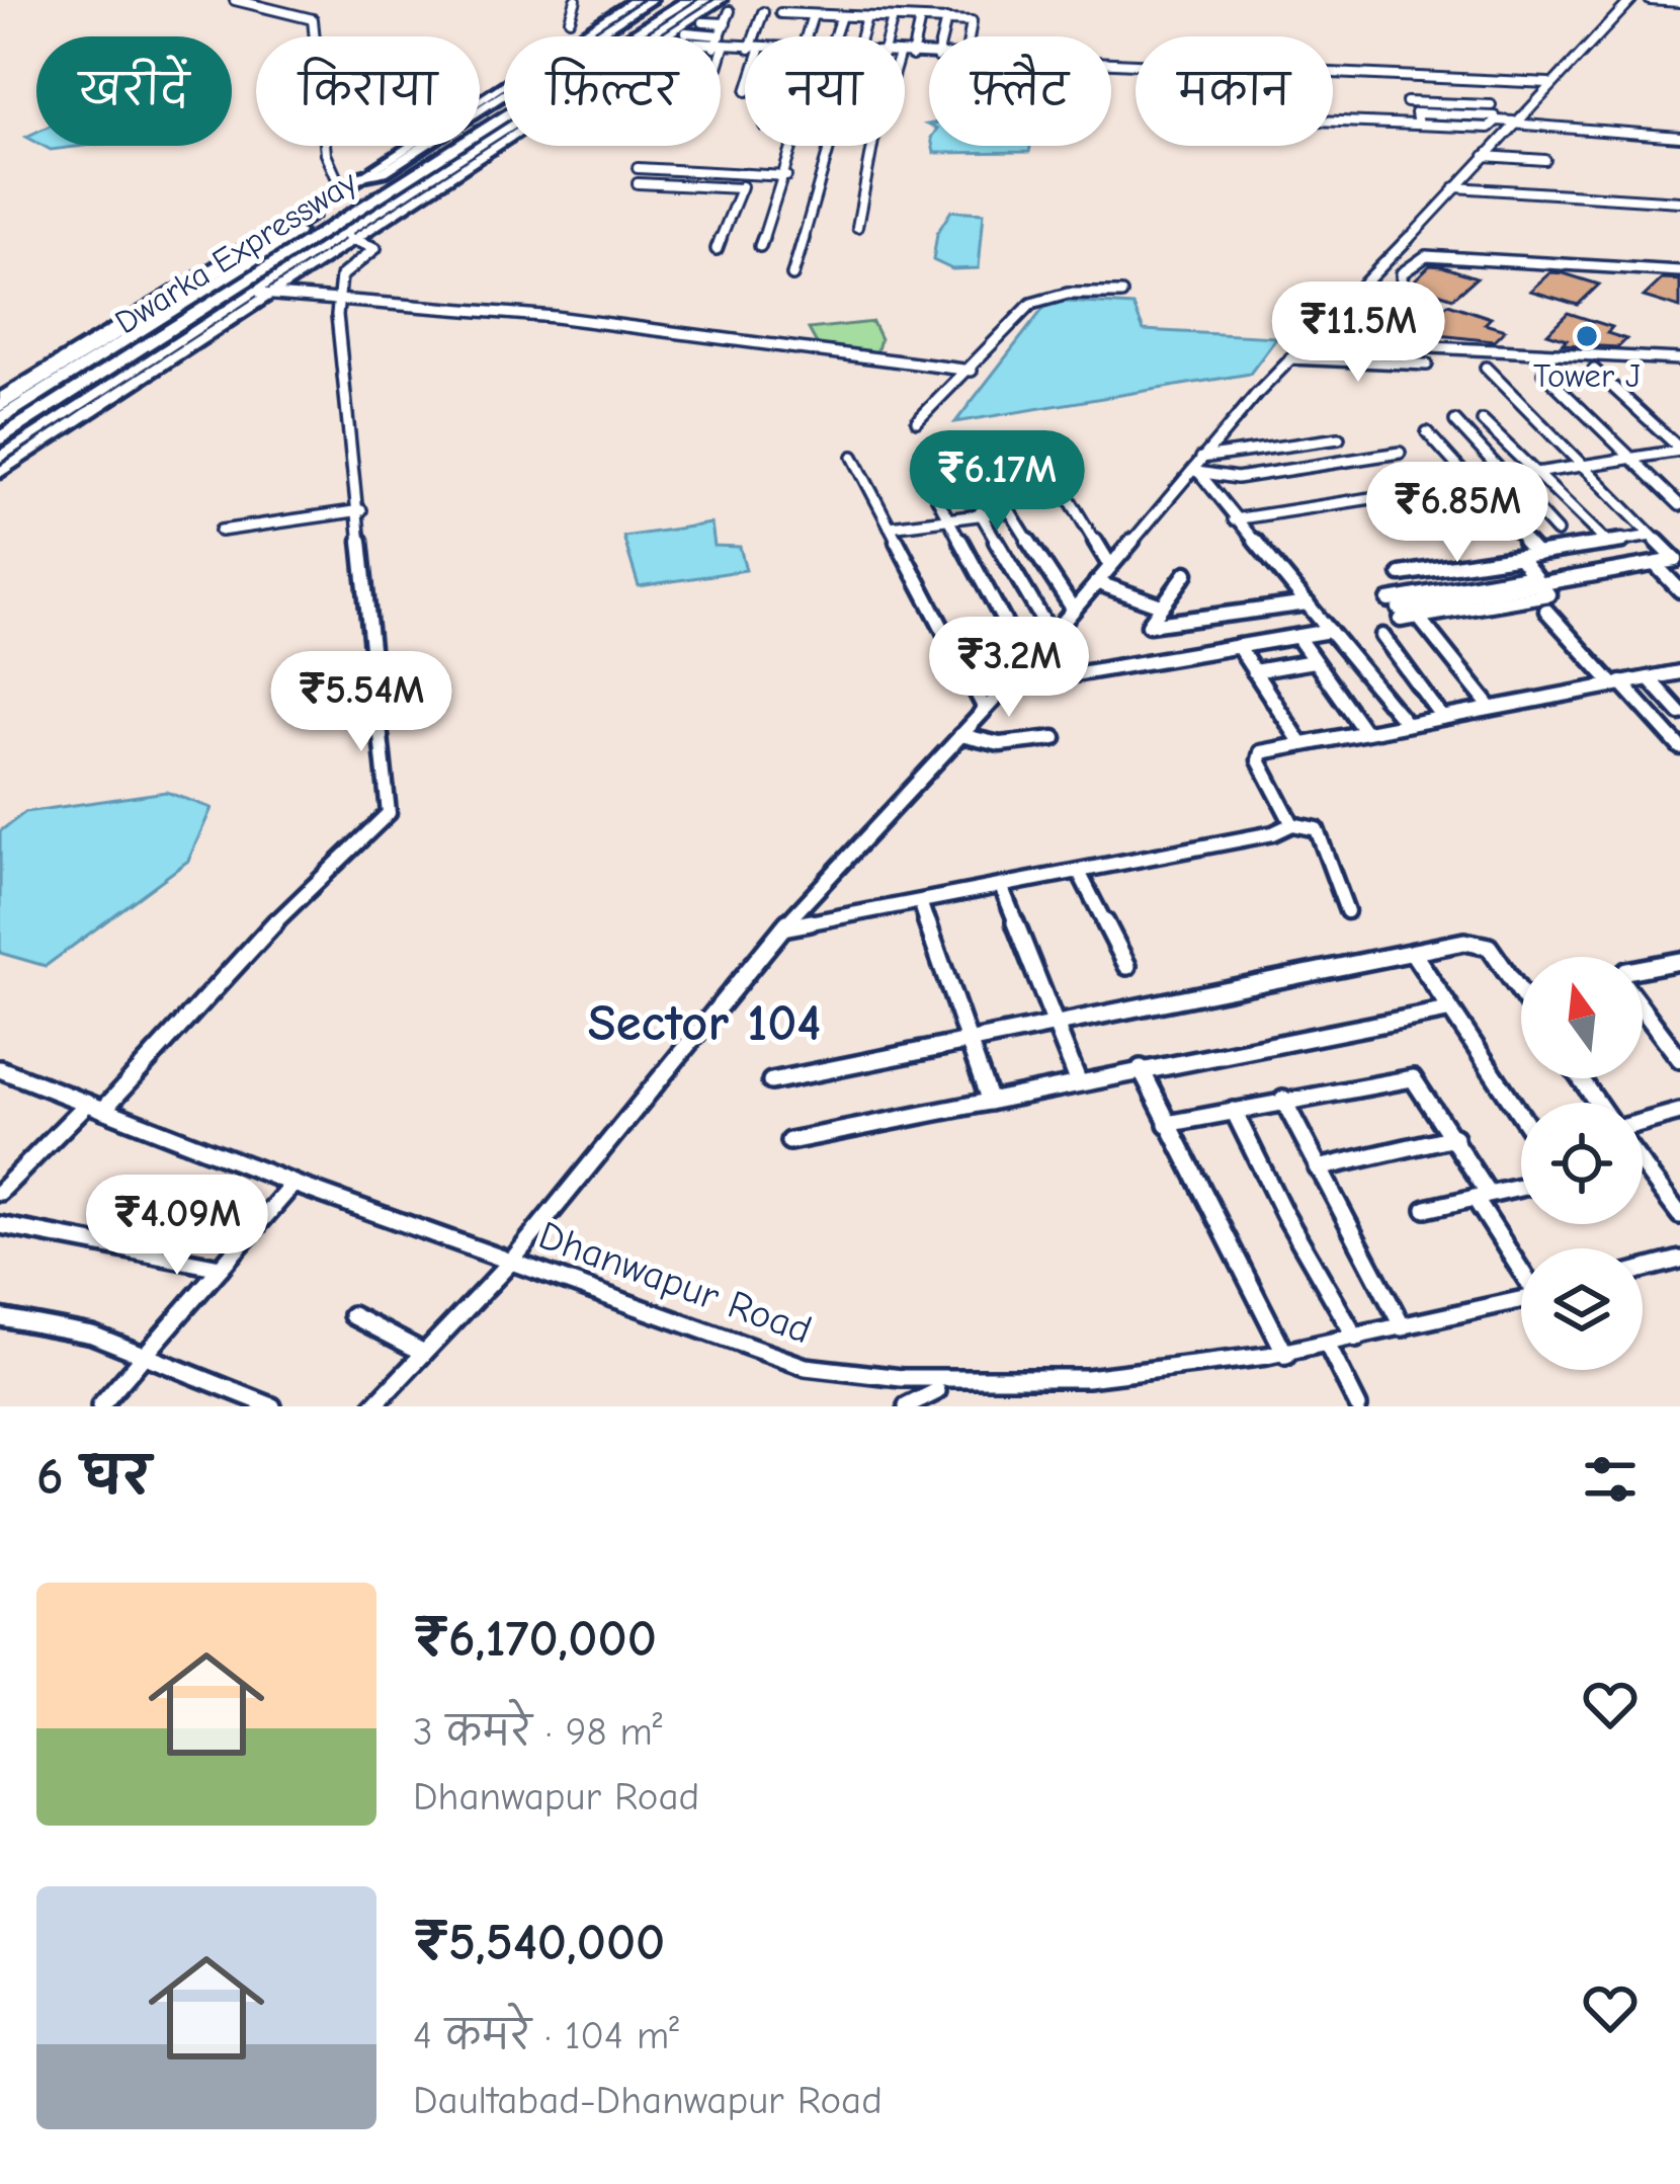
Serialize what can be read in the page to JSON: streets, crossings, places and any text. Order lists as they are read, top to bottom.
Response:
{
  "streets": {
    "highway": ["Dwarka Expressway"],
    "street": ["Dhanwapur Road"]
  },
  "districts": ["Sector 104"],
  "places": ["Tower J"],
  "north": "top",
  "page": {
    "chip": [
      "खरीदें",
      "किराया",
      "फ़िल्टर",
      "नया",
      "फ़्लैट",
      "मकान"
    ],
    "price": [
      "₹11.5M",
      "₹6.17M",
      "₹6.85M",
      "₹3.2M",
      "₹5.54M",
      "₹4.09M"
    ],
    "heading": "6 घर",
    "list": [
      {
        "name": "₹6,170,000",
        "note": "3 कमरे · 98 m² · Dhanwapur Road"
      },
      {
        "name": "₹5,540,000",
        "note": "4 कमरे · 104 m² · Daultabad-Dhanwapur Road"
      }
    ]
  }
}
